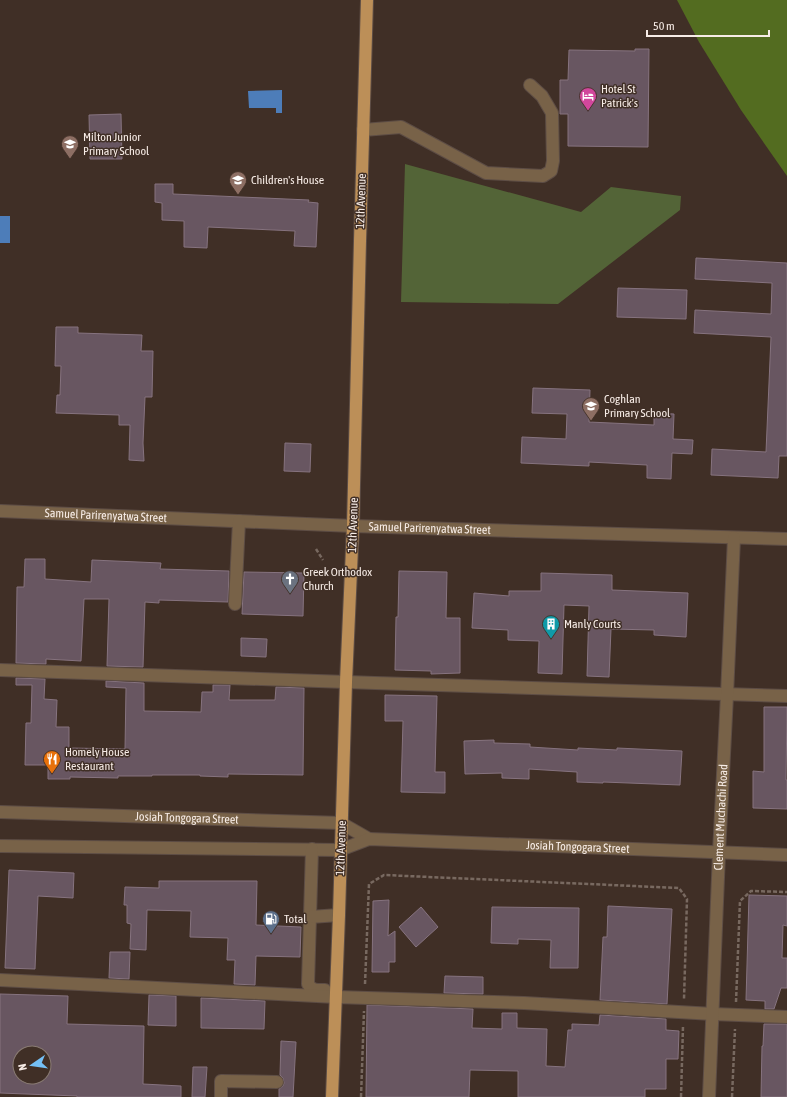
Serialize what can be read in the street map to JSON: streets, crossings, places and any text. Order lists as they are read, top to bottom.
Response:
{
  "streets": {
    "main road": ["12th Avenue"],
    "street": ["Samuel Parirenyatwa Street", "Clement Muchachi Road", "Josiah Tongogara Street"]
  },
  "crossings": [
    ["12th Avenue", "Samuel Parirenyatwa Street"],
    ["12th Avenue", "Josiah Tongogara Street"],
    ["Samuel Parirenyatwa Street", "Clement Muchachi Road"],
    ["Clement Muchachi Road", "Josiah Tongogara Street"]
  ],
  "places": {
    "hotel": ["Hotel St Patrick's"],
    "school or university": ["Milton Junior Primary School", "Children's House", "Coghlan Primary School"],
    "church": ["Greek Orthodox Church"],
    "building": ["Manly Courts"],
    "restaurant": ["Homely House Restaurant"],
    "fuel station": ["Total"]
  },
  "scale_bar": "50 m",
  "north": "left"
}
